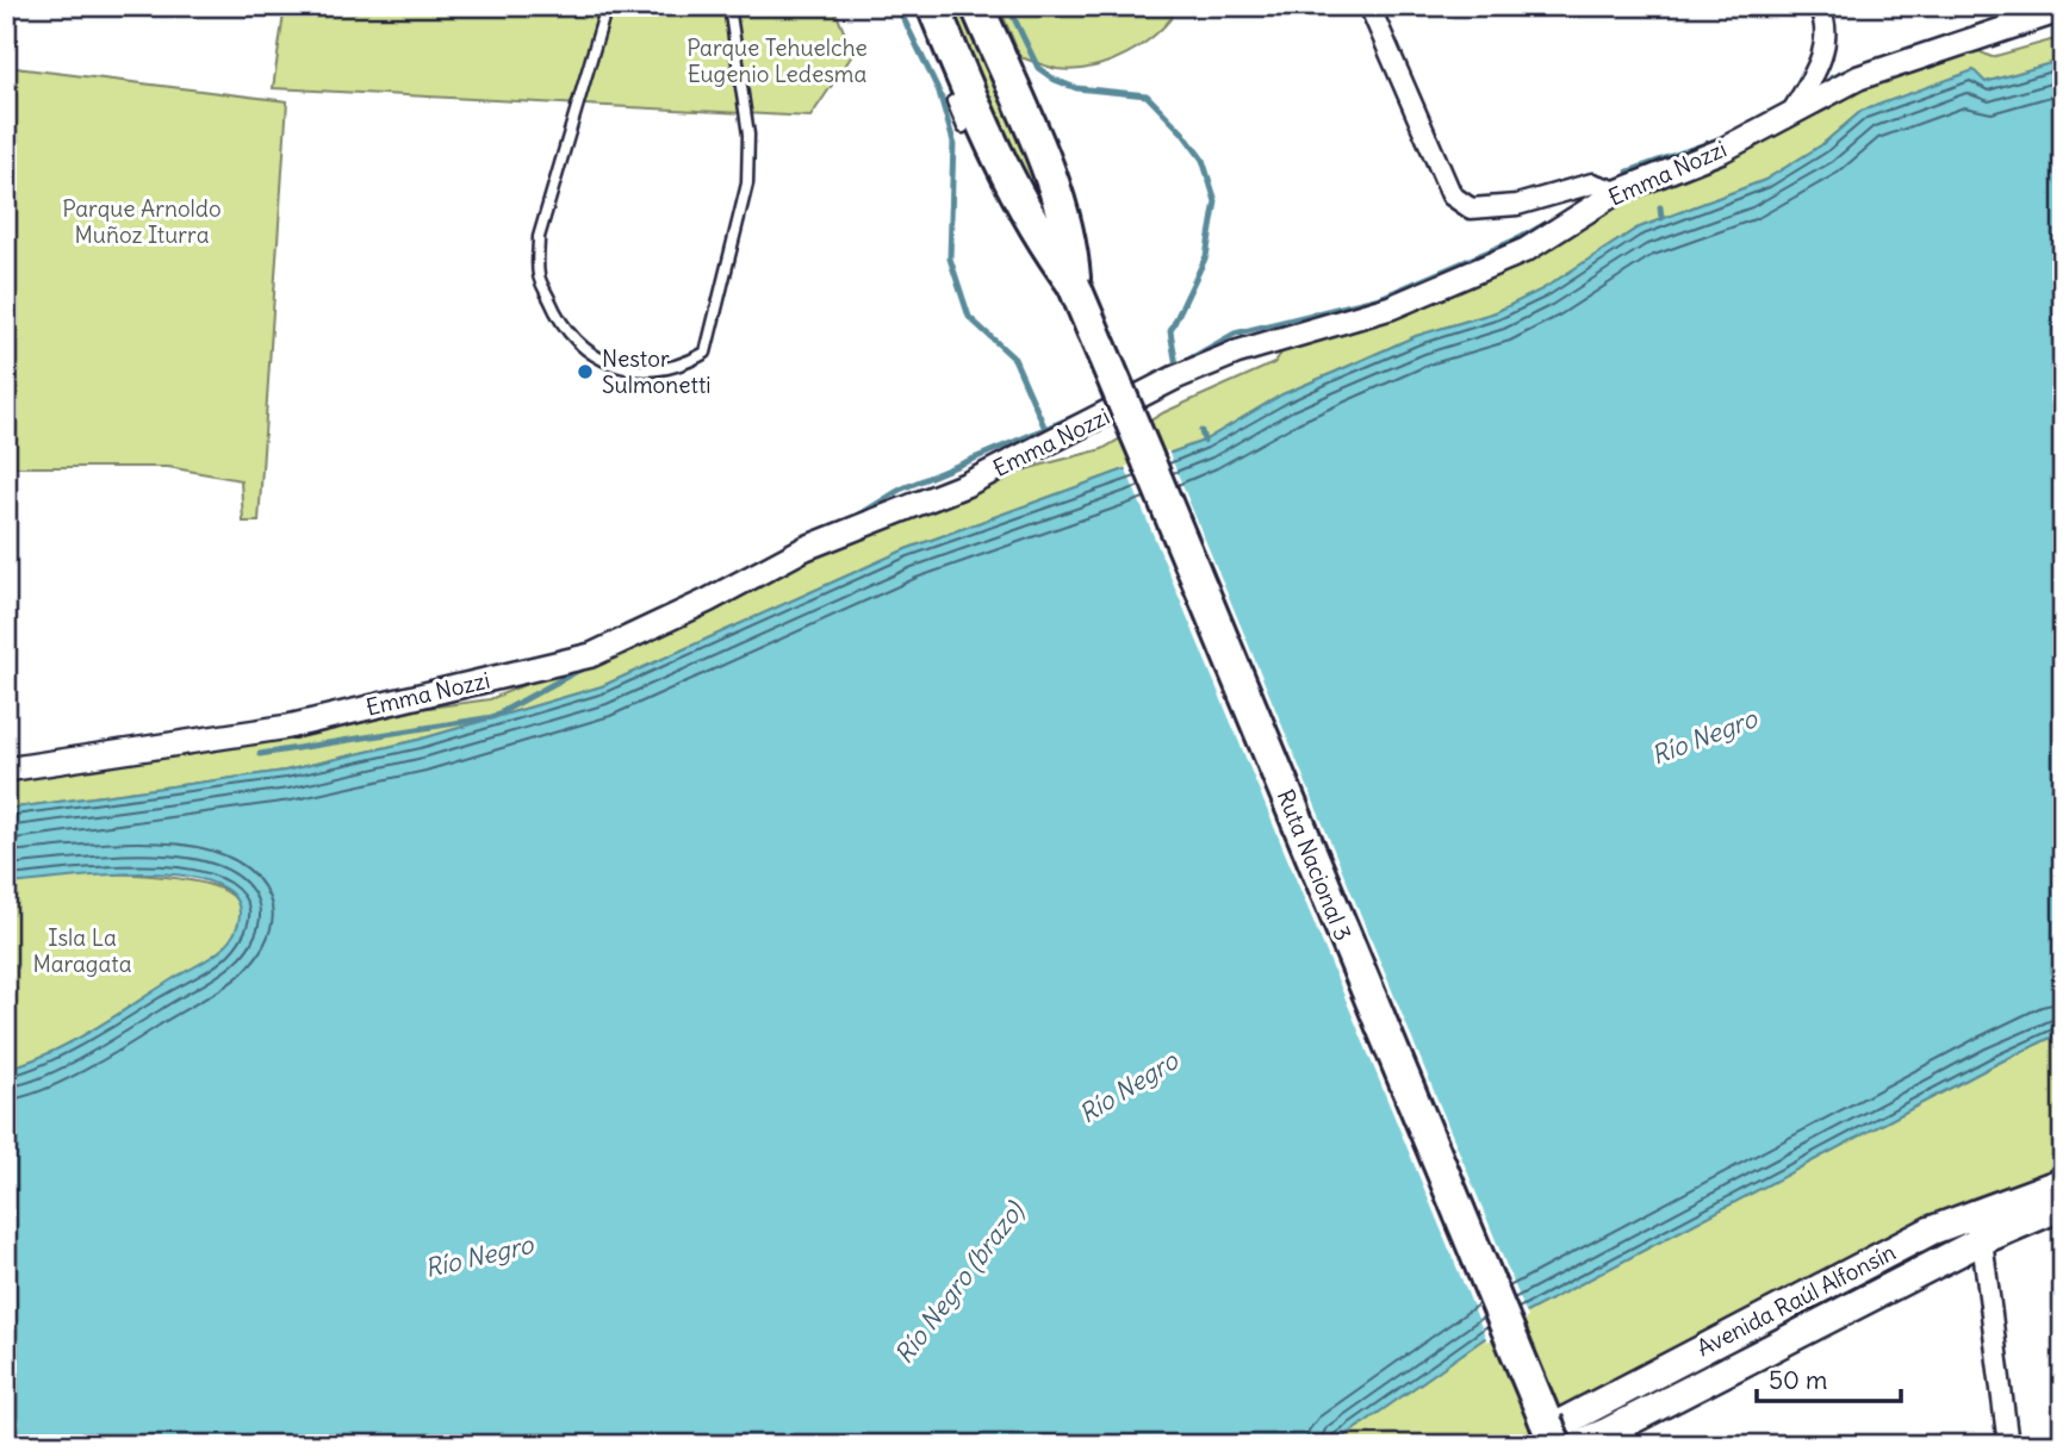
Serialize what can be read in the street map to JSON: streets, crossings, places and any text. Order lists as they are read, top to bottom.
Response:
{
  "streets": {
    "highway": ["Ruta Nacional 3"],
    "main road": ["Avenida Raúl Alfonsín"],
    "street": ["Emma Nozzi"]
  },
  "water": ["Río Negro", "Río Negro (brazo)"],
  "parks": ["Parque Tehuelche Eugenio Ledesma", "Parque Arnoldo Muñoz Iturra", "Isla La Maragata"],
  "places": ["Nestor Sulmonetti"],
  "scale_bar": "50 m"
}
